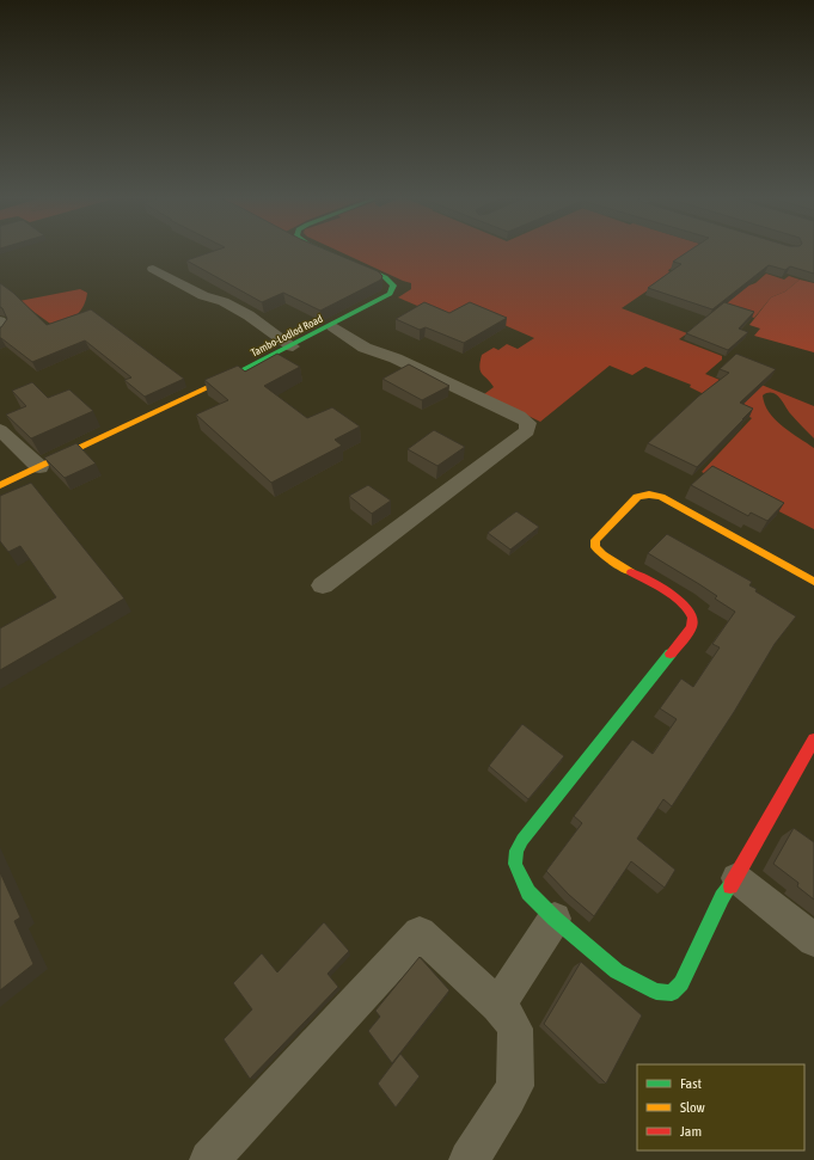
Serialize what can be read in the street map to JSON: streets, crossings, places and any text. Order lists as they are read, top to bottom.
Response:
{
  "streets": {
    "street": ["Tambo-Lodlod Road"]
  },
  "legend": ["Fast", "Slow", "Jam"]
}
